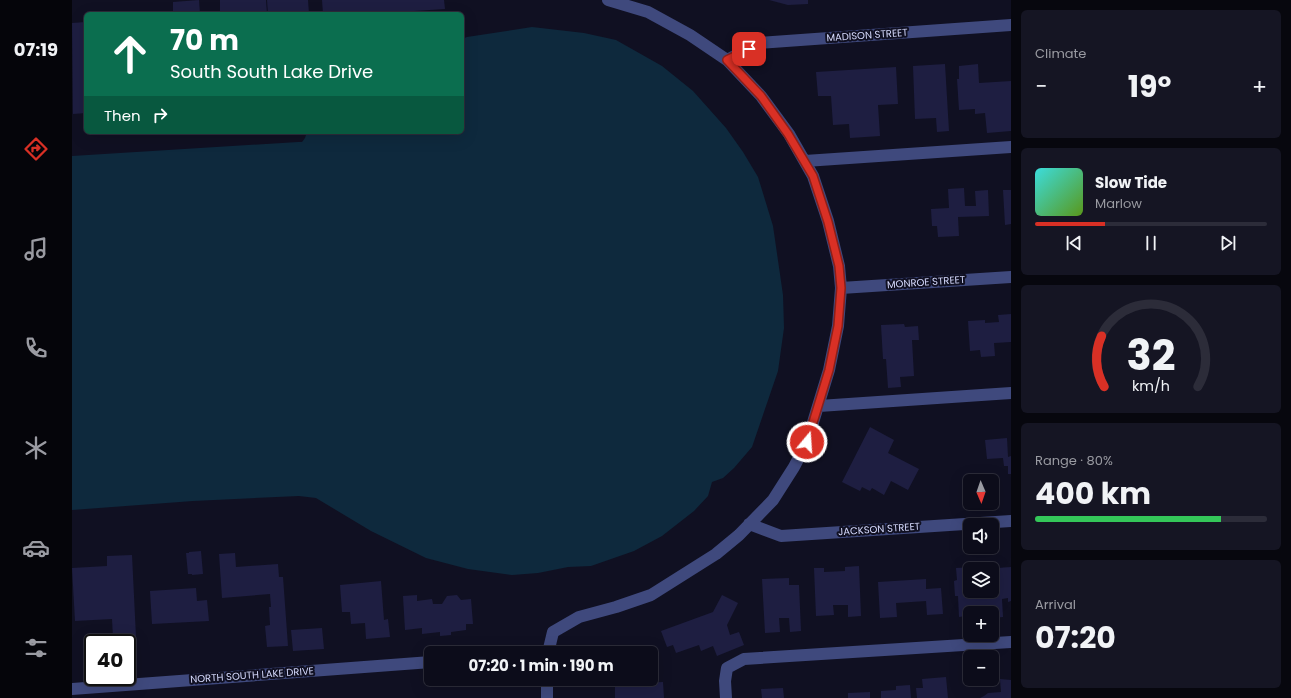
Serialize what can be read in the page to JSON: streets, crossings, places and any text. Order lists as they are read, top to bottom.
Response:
{
  "streets": {
    "street": [
      "MADISON STREET",
      "MONROE STREET",
      "JACKSON STREET",
      "NORTH SOUTH LAKE DRIVE"
    ]
  },
  "north": "bottom",
  "page": {
    "tabs": "07:19",
    "tile": [
      "Climate",
      ["Range · 80%", "400 km"],
      ["Arrival", "07:20"]
    ],
    "turn": ["70 m", "South South Lake Drive"],
    "heat": ["−", "19°", "+"],
    "then": "Then",
    "song": ["Slow Tide", "Marlow"],
    "map_buttons": ["+", "−"],
    "limit": "40",
    "trip": "07:20 · 1 min · 190 m",
    "gauge": ["32", "km/h"]
  }
}
